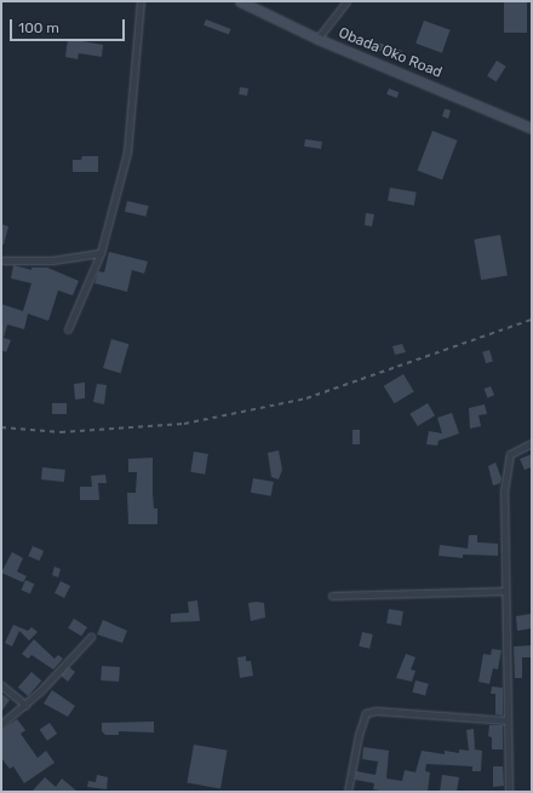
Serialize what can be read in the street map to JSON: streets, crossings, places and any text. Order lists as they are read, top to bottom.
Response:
{
  "streets": {
    "main road": ["Obada Oko Road"]
  },
  "scale_bar": "100 m"
}
